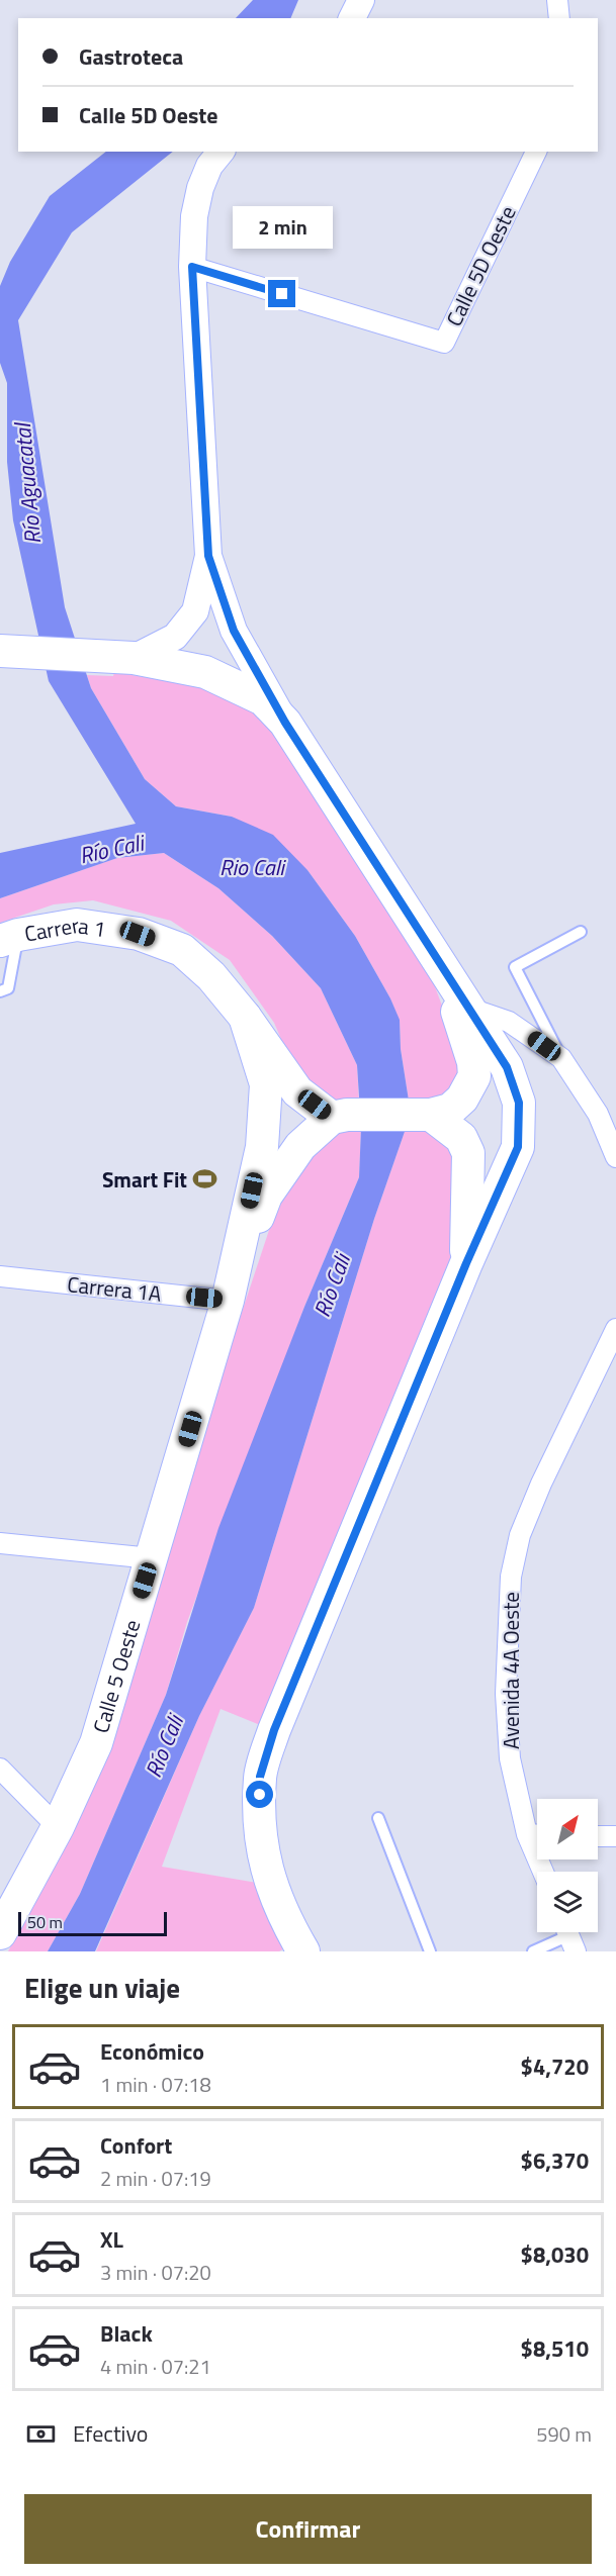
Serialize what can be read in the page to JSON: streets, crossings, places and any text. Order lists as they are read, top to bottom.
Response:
{
  "streets": {
    "main road": ["Carrera 1", "Calle 5 Oeste"],
    "street": ["Calle 5D Oeste", "Carrera 1A", "Avenida 4A Oeste"]
  },
  "crossings": [
    ["Carrera 1", "Calle 5 Oeste"],
    ["Carrera 1A", "Calle 5 Oeste"]
  ],
  "water": ["Río Aguacatal", "Río Cali", "Rio Cali"],
  "places": {
    "sports": ["Smart Fit"]
  },
  "scale_bar": "50 m",
  "north": "top right",
  "page": {
    "banner": ["Gastroteca", "Calle 5D Oeste"],
    "bubble": "2 min",
    "scale": "50 m",
    "heading": "Elige un viaje",
    "list": [
      {
        "name": "Económico",
        "note": "1 min · 07:18",
        "value": "$4,720"
      },
      {
        "name": "Confort",
        "note": "2 min · 07:19",
        "value": "$6,370"
      },
      {
        "name": "XL",
        "note": "3 min · 07:20",
        "value": "$8,030"
      },
      {
        "name": "Black",
        "note": "4 min · 07:21",
        "value": "$8,510"
      }
    ],
    "pay": ["Efectivo", "590 m"],
    "buttons": "Confirmar"
  }
}
